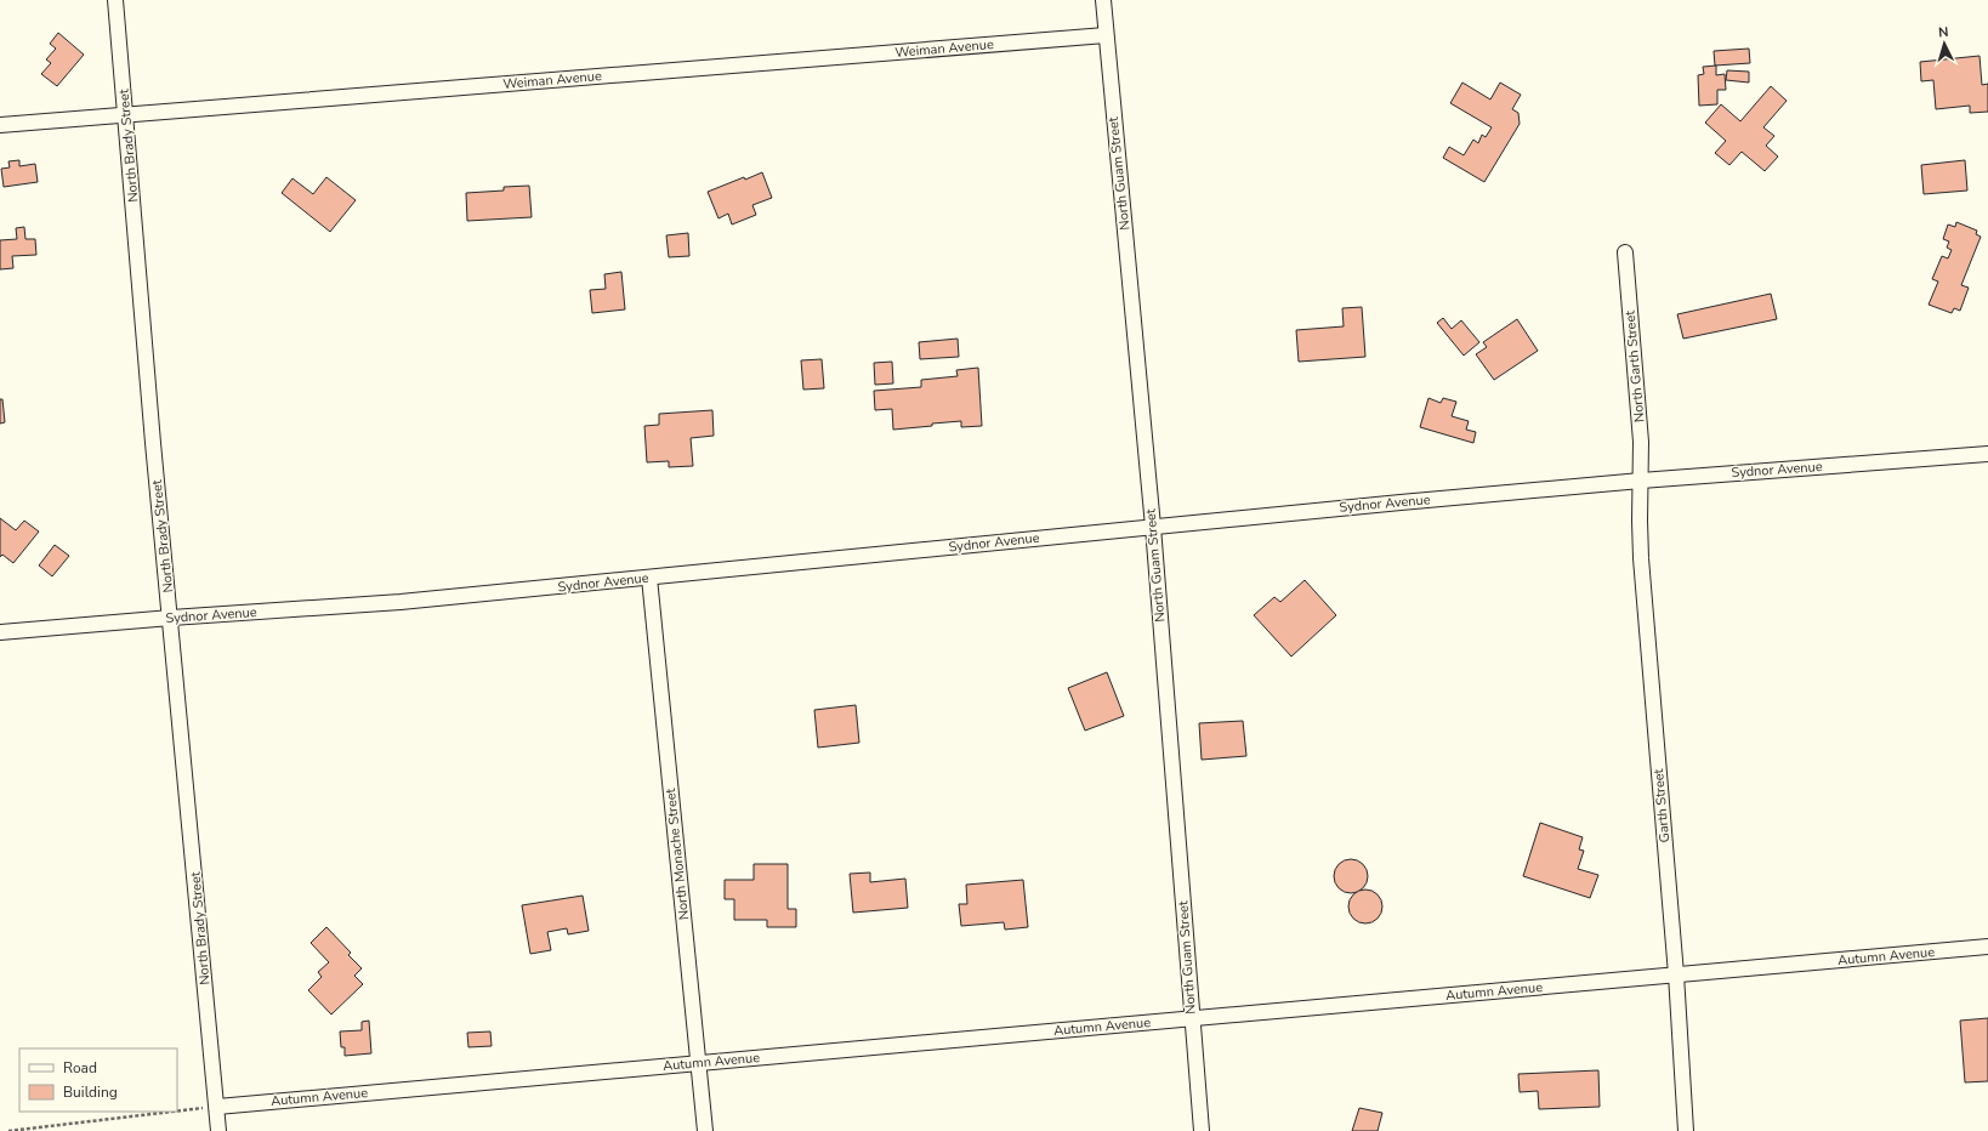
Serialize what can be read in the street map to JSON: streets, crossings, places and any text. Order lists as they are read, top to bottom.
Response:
{
  "streets": {
    "street": [
      "Weiman Avenue",
      "North Brady Street",
      "North Guam Street",
      "North Garth Street",
      "Sydnor Avenue",
      "Garth Street",
      "North Monache Street",
      "Autumn Avenue"
    ]
  },
  "crossings": [
    ["Weiman Avenue", "North Brady Street"],
    ["Weiman Avenue", "North Guam Street"],
    ["North Brady Street", "Sydnor Avenue"],
    ["North Brady Street", "Autumn Avenue"],
    ["North Guam Street", "Sydnor Avenue"],
    ["North Guam Street", "Autumn Avenue"],
    ["North Garth Street", "Sydnor Avenue"],
    ["North Garth Street", "Garth Street"],
    ["Sydnor Avenue", "Garth Street"],
    ["Sydnor Avenue", "North Monache Street"],
    ["Garth Street", "Autumn Avenue"],
    ["North Monache Street", "Autumn Avenue"]
  ],
  "legend": ["Road", "Building"],
  "north": "top"
}
